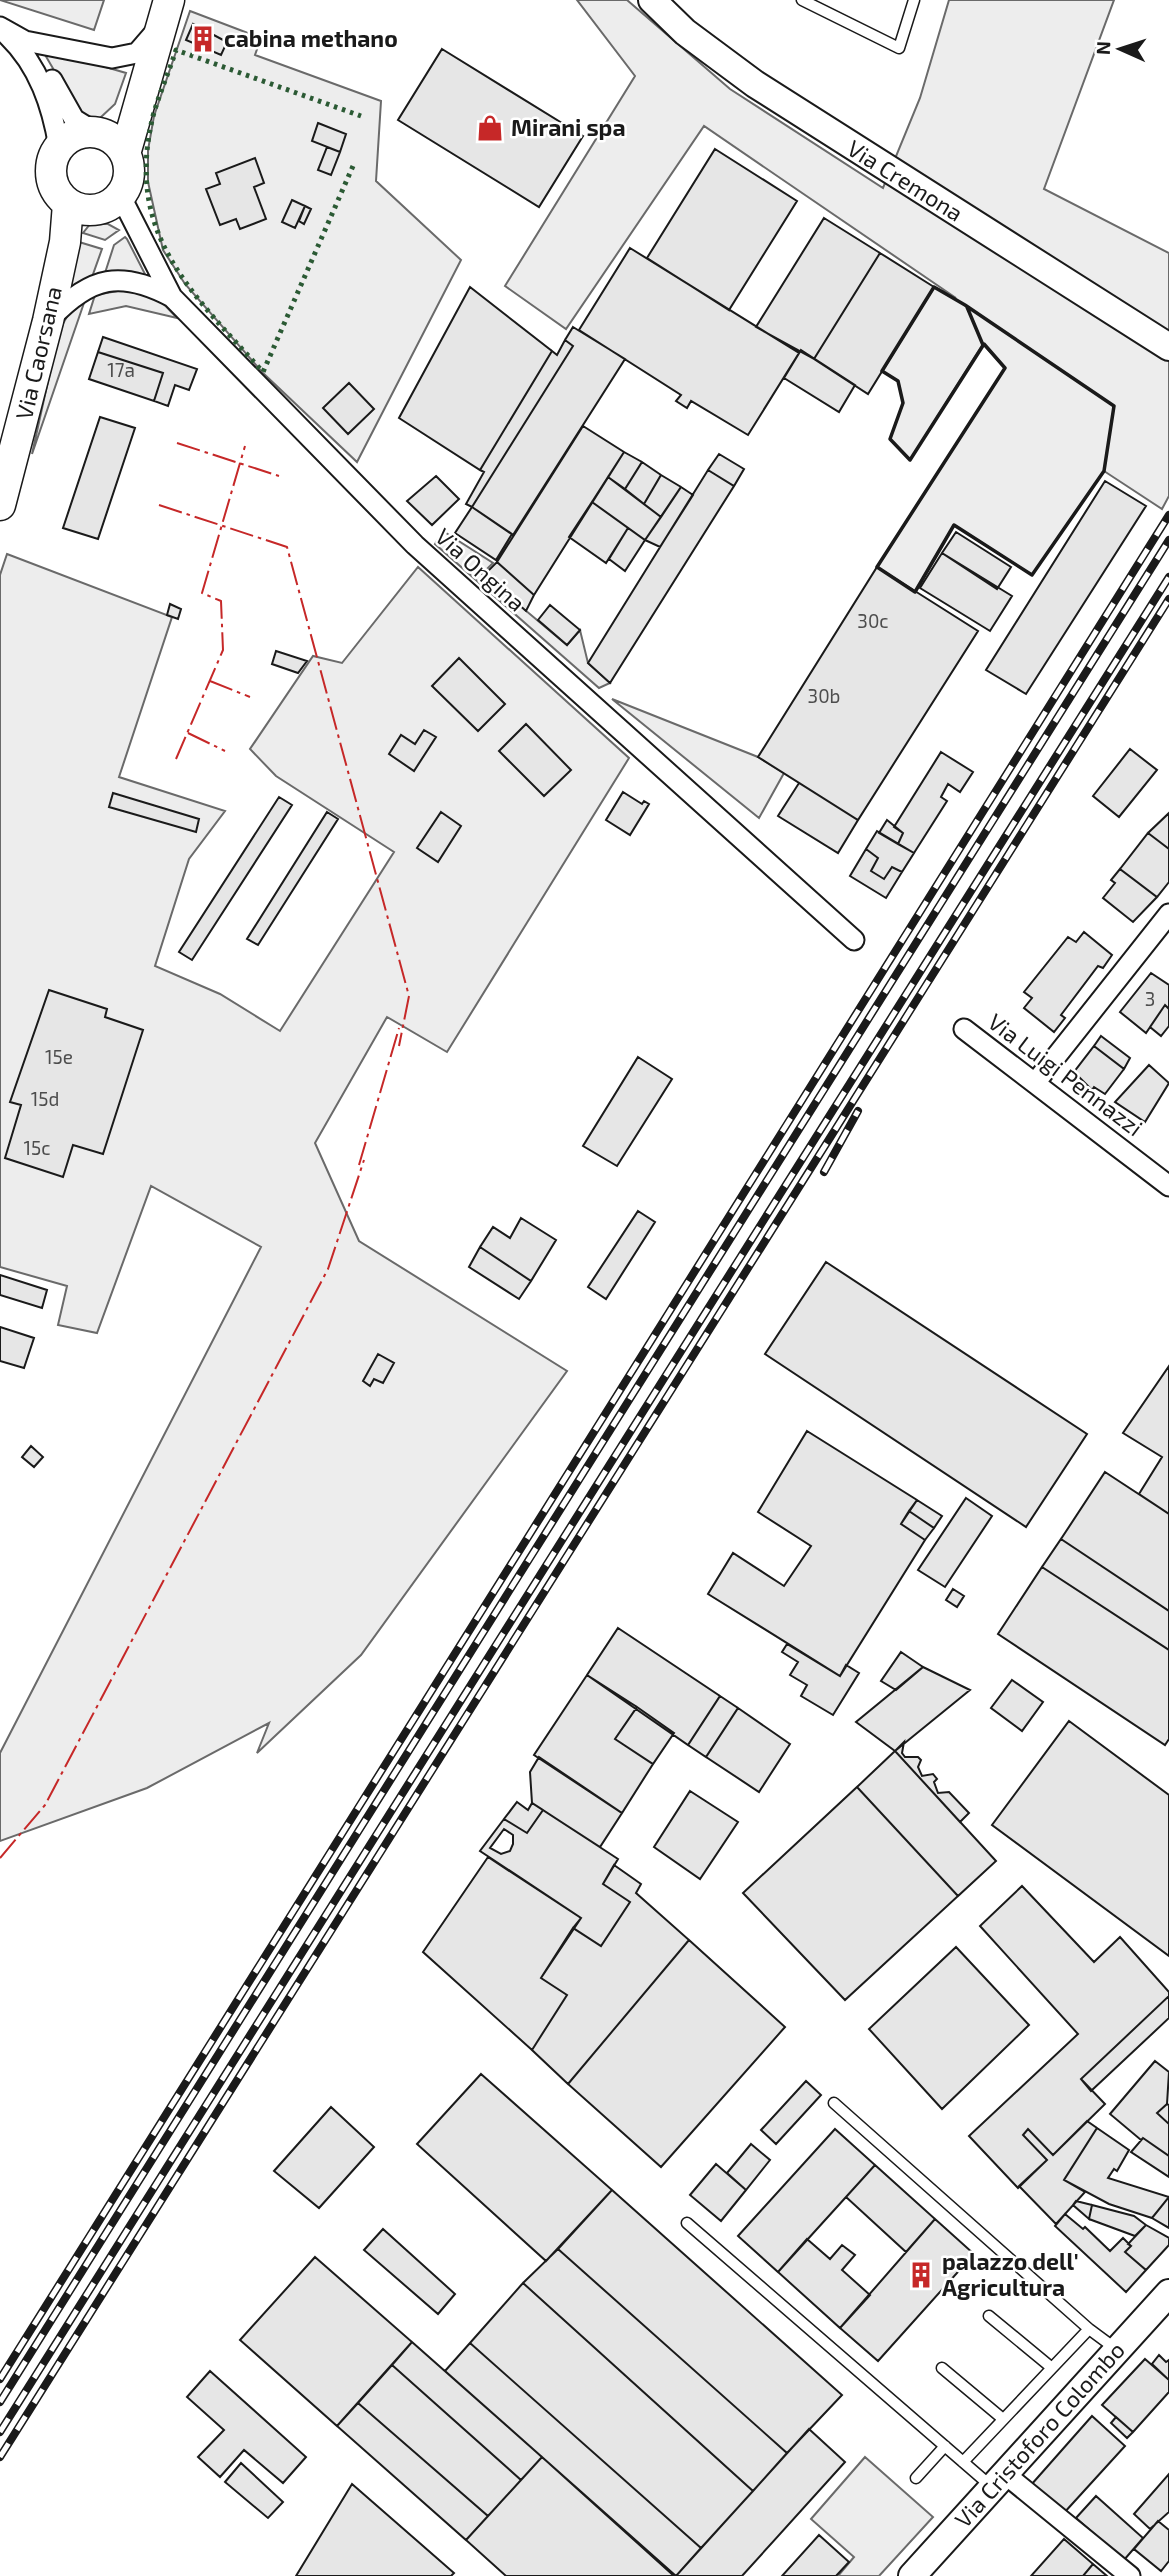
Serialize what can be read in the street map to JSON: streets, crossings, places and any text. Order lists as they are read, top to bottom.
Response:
{
  "streets": {
    "main road": ["Via Cremona", "Via Caorsana", "Via Cristoforo Colombo"],
    "street": ["Via Ongina", "Via Luigi Pennazzi"]
  },
  "crossings": [
    ["Via Caorsana", "Via Ongina"]
  ],
  "places": {
    "building": ["cabina methano", "palazzo dell' Agricultura"],
    "shop": ["Mirani spa"]
  },
  "house_numbers": [
    "17a",
    "30c",
    "30b",
    "3",
    "15e",
    "15d",
    "15c"
  ],
  "north": "left"
}
